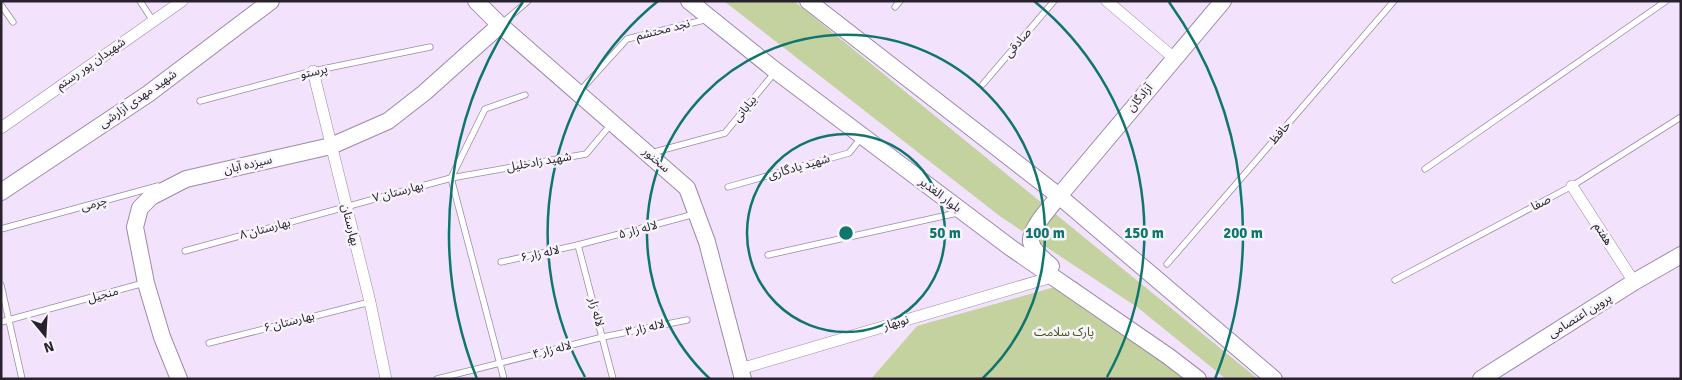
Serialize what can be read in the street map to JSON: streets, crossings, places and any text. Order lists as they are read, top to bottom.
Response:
{
  "streets": {
    "street": [
      "شهیدان پور رستم",
      "آزادگان",
      "شهید مهدی آزارشی",
      "سخنور",
      "سیزده آبان",
      "بلوار الغدیر",
      "بهارستان",
      "هفتم",
      "پروین اعتصامی",
      "نوبهار"
    ],
    "lane": [
      "نجد محتشم",
      "صادقی",
      "پرستو",
      "بیابانی",
      "حافظ",
      "شهید زادخلیل",
      "شهید یادگاری",
      "بهارستان ۷",
      "صفا",
      "چرمی",
      "بهارستان ۸",
      "لاله زار ۵",
      "لاله زار ۶",
      "منجیل",
      "لاله زار",
      "بهارستان ۶",
      "لاله زار ۳",
      "لاله زار ۴"
    ]
  },
  "crossings": [
    ["نجد محتشم", "سخنور"],
    ["نجد محتشم", "بلوار الغدیر"],
    ["پرستو", "بهارستان"],
    ["آزادگان", "بلوار الغدیر"],
    ["بیابانی", "سخنور"],
    ["بیابانی", "بلوار الغدیر"],
    ["سخنور", "شهید زادخلیل"],
    ["سخنور", "سیزده آبان"],
    ["سخنور", "لاله زار ۵"],
    ["سخنور", "نوبهار"],
    ["شهید زادخلیل", "بهارستان ۷"],
    ["سیزده آبان", "چرمی"],
    ["سیزده آبان", "بهارستان"],
    ["سیزده آبان", "منجیل"],
    ["شهید یادگاری", "بلوار الغدیر"],
    ["بهارستان ۷", "بهارستان"],
    ["بهارستان ۷", "بهارستان ۸"],
    ["بلوار الغدیر", "نوبهار"],
    ["صفا", "هفتم"],
    ["بهارستان", "بهارستان ۸"],
    ["بهارستان", "بهارستان ۶"],
    ["لاله زار ۵", "لاله زار ۶"],
    ["لاله زار ۵", "لاله زار"],
    ["هفتم", "پروین اعتصامی"],
    ["لاله زار ۶", "لاله زار"],
    ["لاله زار", "لاله زار ۳"],
    ["لاله زار", "لاله زار ۴"],
    ["لاله زار ۳", "لاله زار ۴"]
  ],
  "parks": ["پارک سلامت"],
  "north": "bottom",
  "rings": [
    "50 m",
    "100 m",
    "150 m",
    "200 m"
  ]
}
